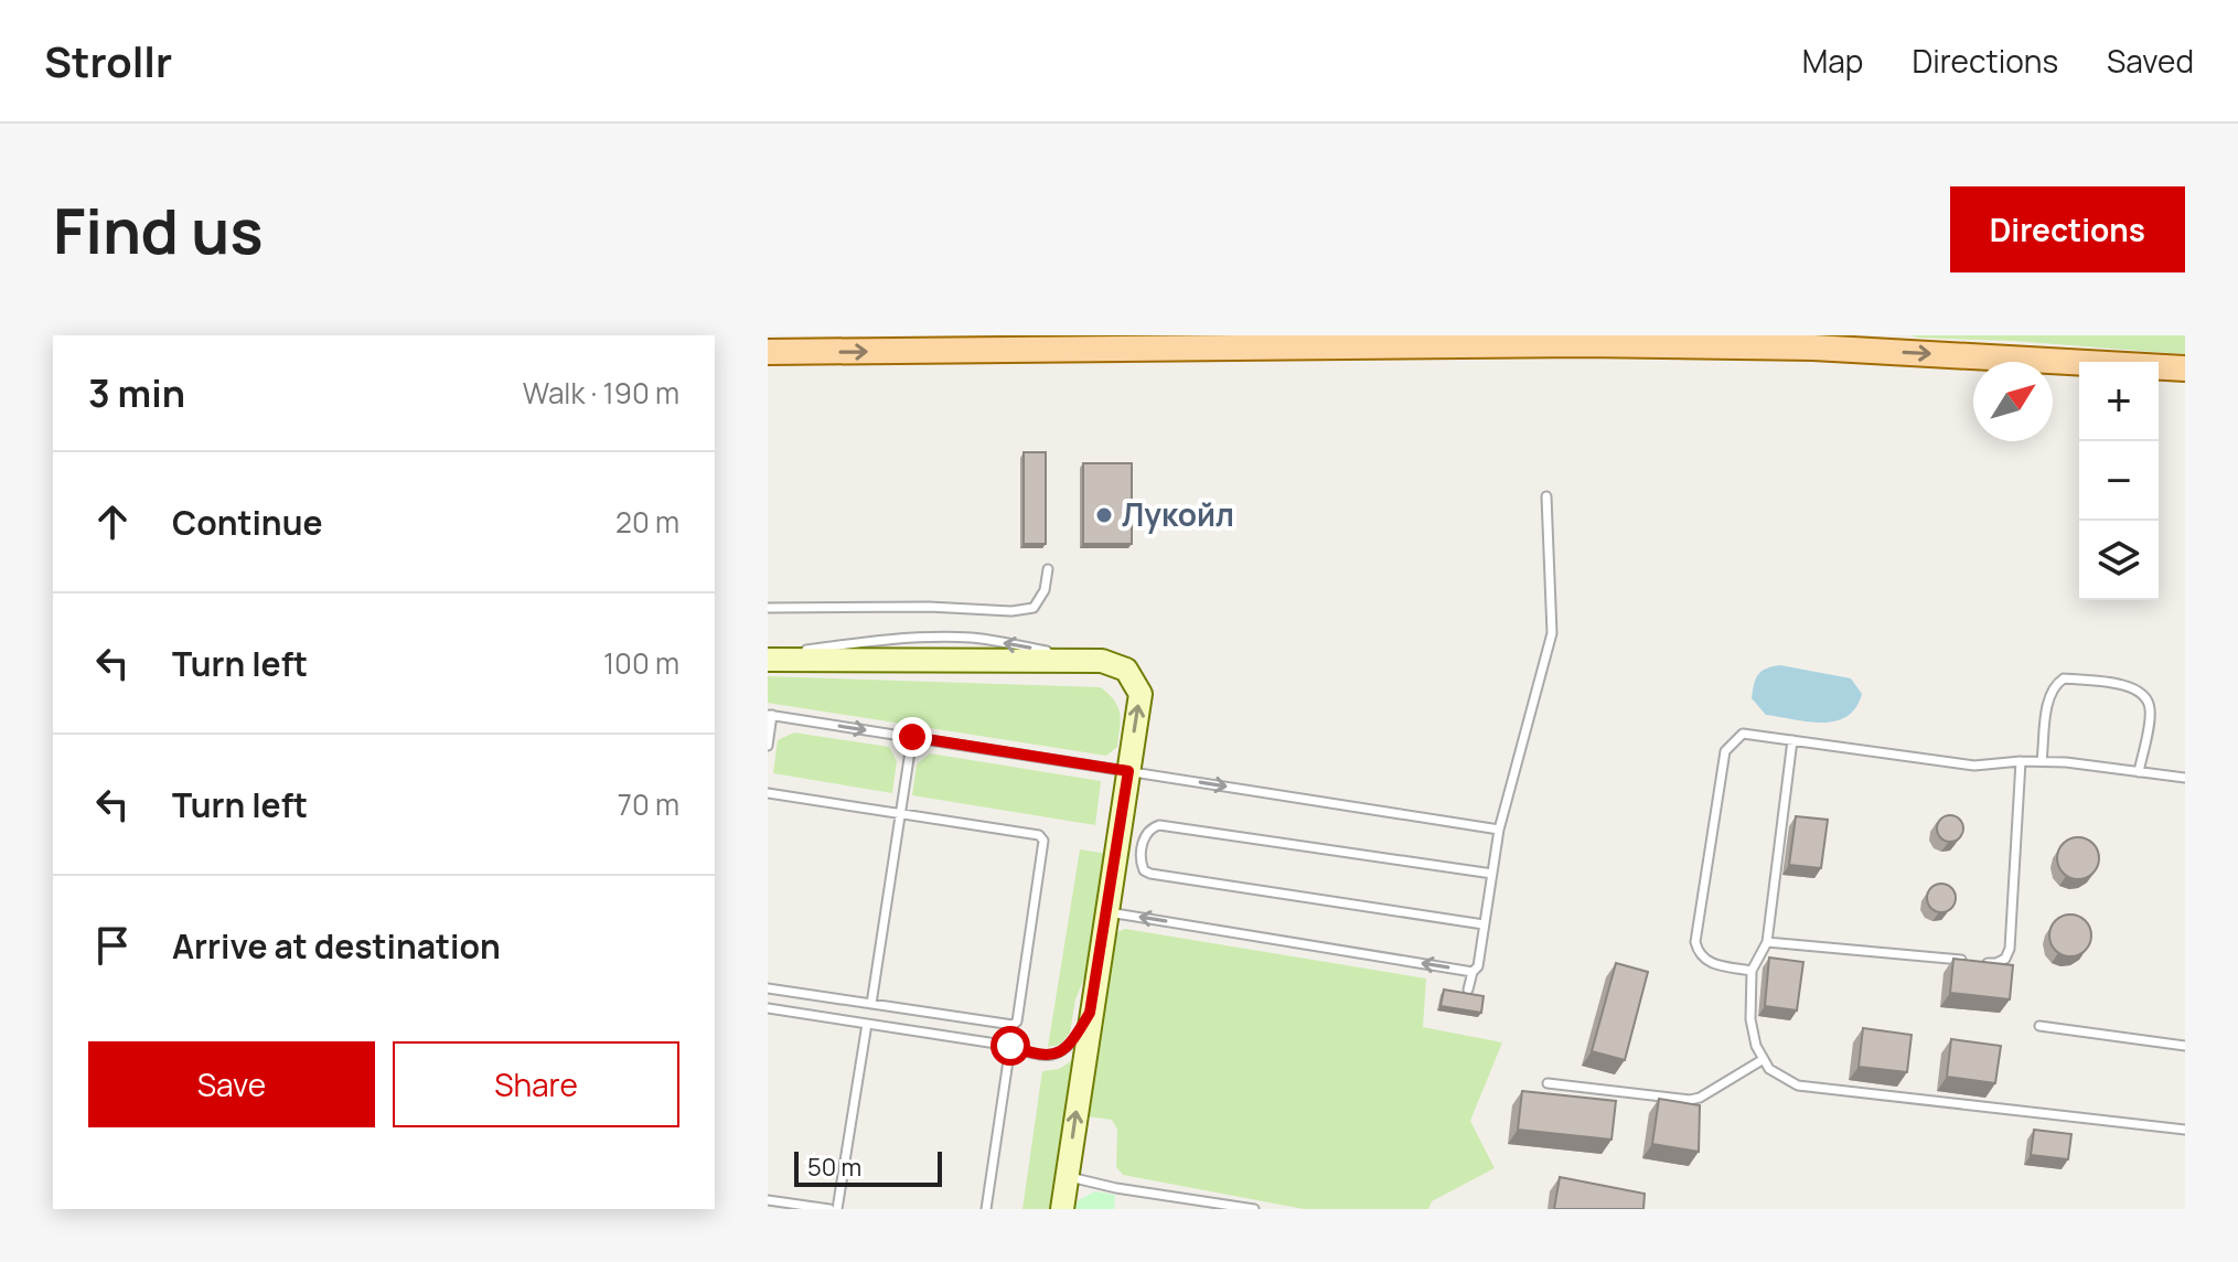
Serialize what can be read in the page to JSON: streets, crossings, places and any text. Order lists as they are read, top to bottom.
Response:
{
  "places": ["Лукойл"],
  "scale_bar": "50 m",
  "north": "top right",
  "page": {
    "header": "Strollr",
    "nav": ["Map", "Directions", "Saved"],
    "buttons": [
      "Directions",
      ["Save", "Share"]
    ],
    "title": "Find us",
    "heading": ["3 min", "Walk · 190 m"],
    "map_buttons": ["+", "−"],
    "list": [
      ["Continue", "20 m"],
      ["Turn left", "100 m"],
      ["Turn left", "70 m"],
      "Arrive at destination"
    ],
    "scale": "50 m"
  }
}
